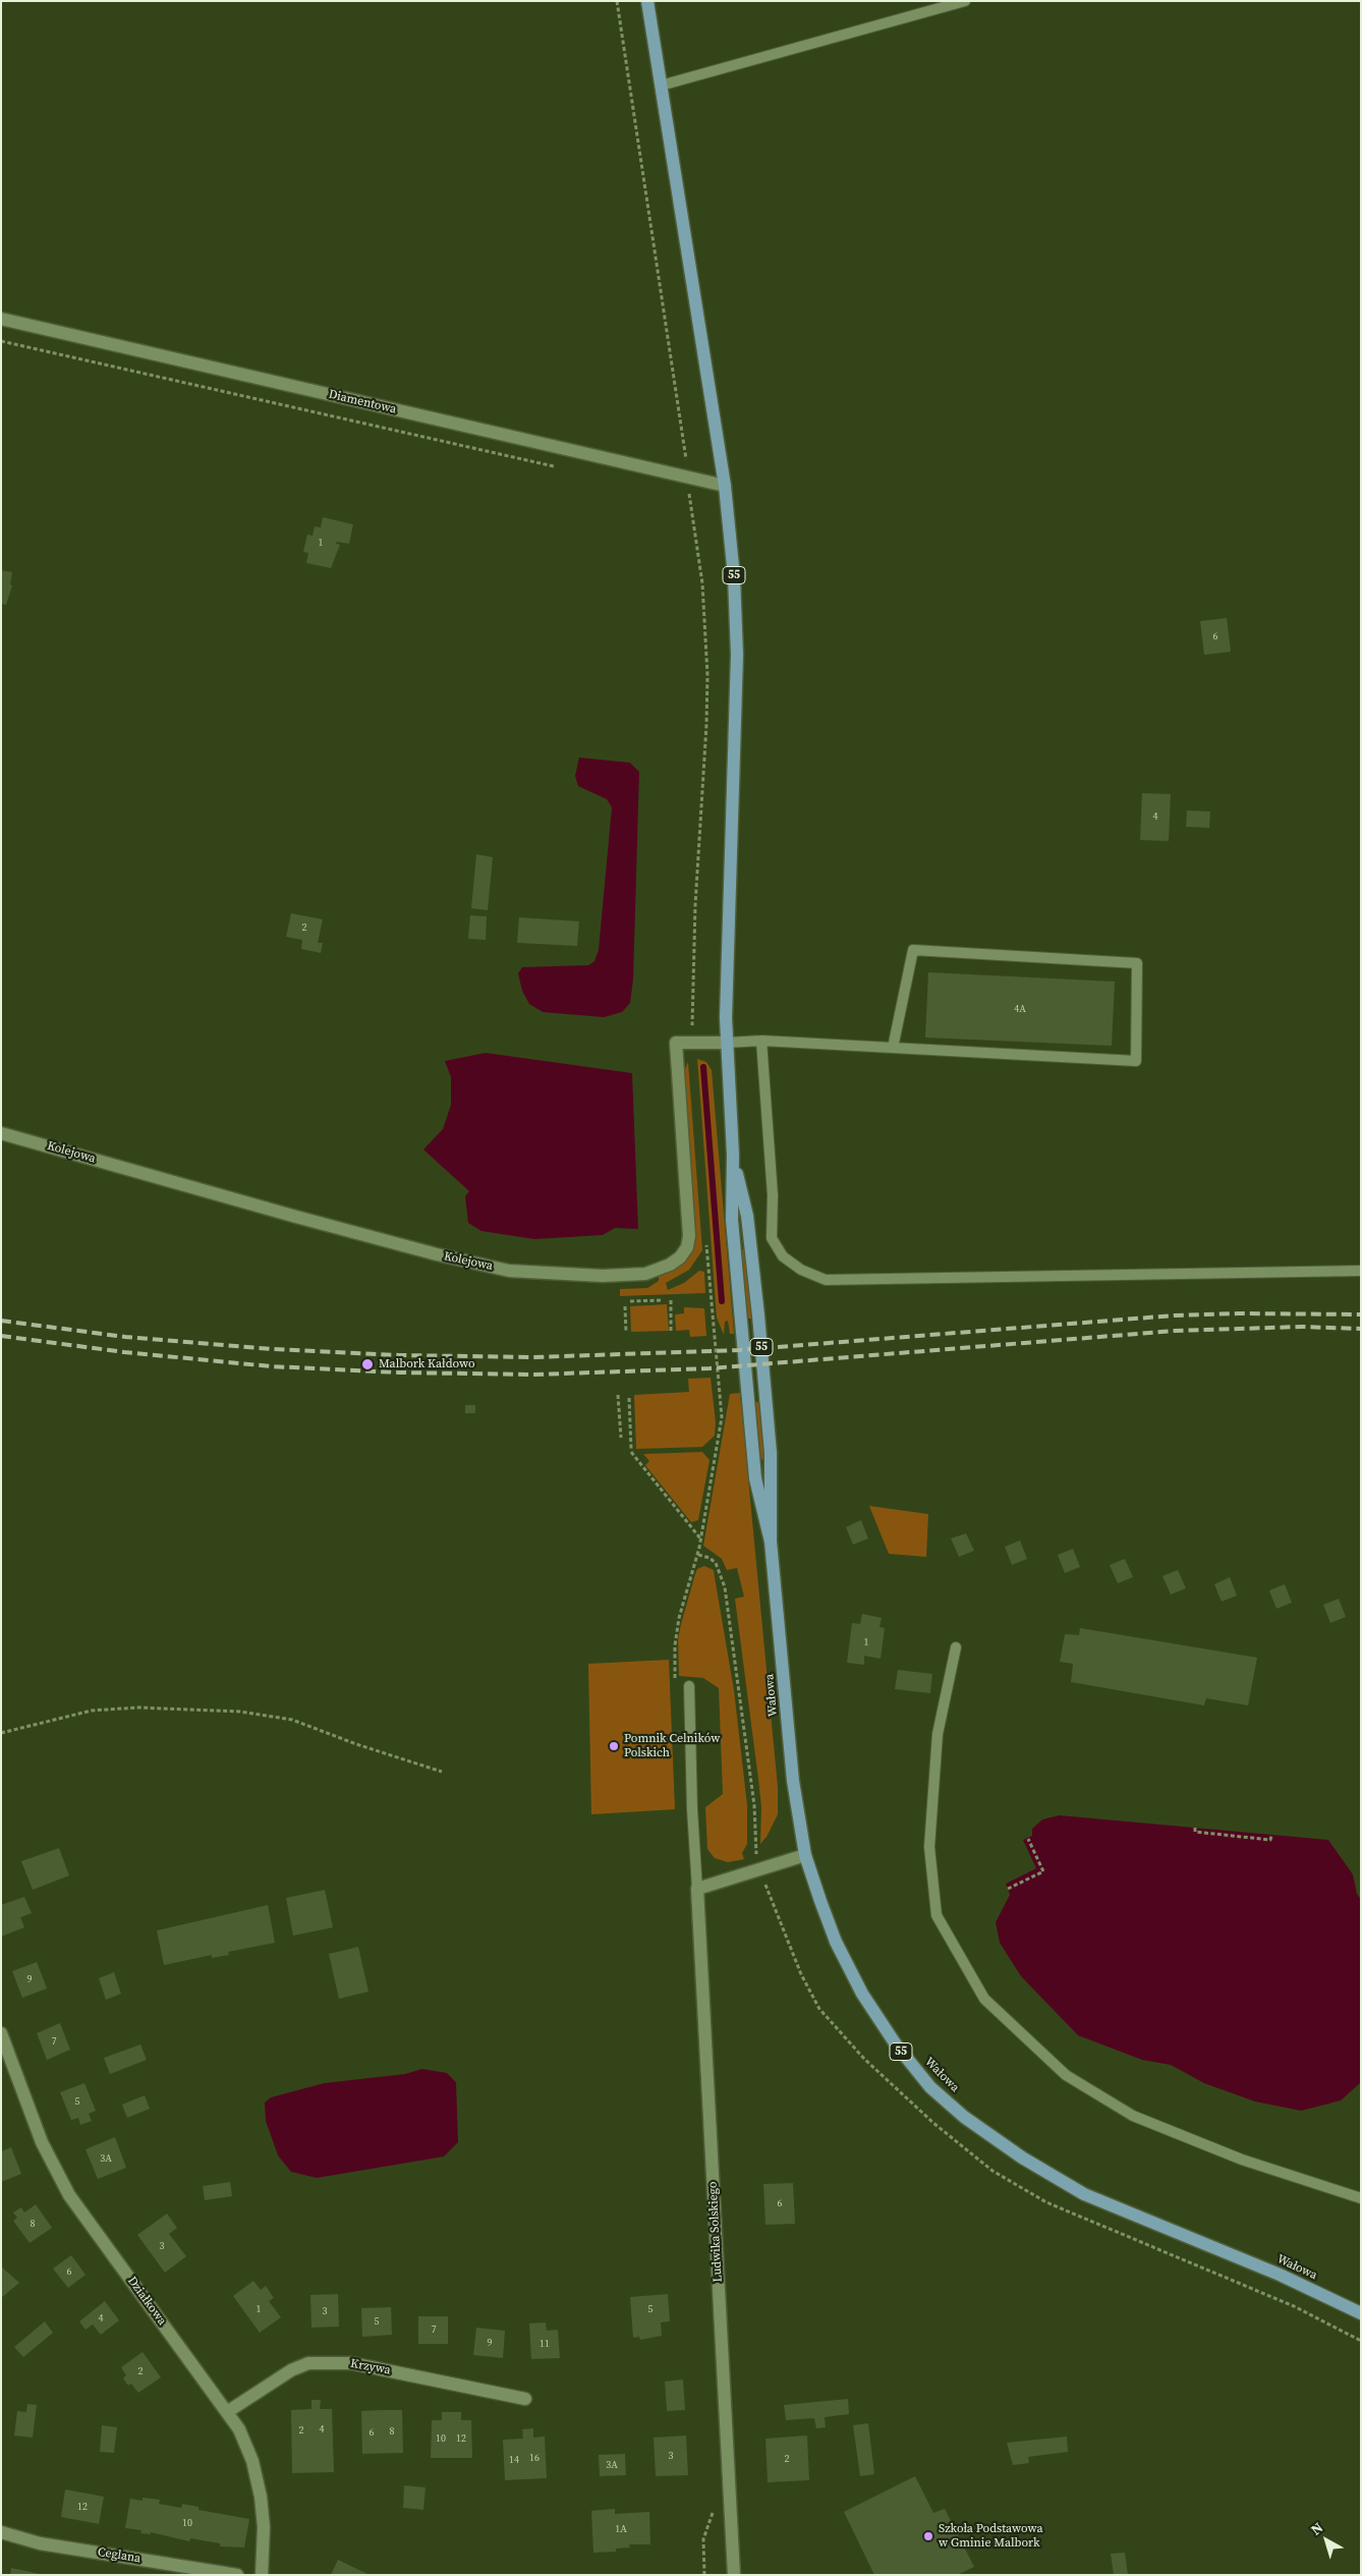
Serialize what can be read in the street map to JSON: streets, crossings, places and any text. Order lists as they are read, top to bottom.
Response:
{
  "streets": {
    "main road": ["55", "Wałowa"],
    "street": [
      "Diamentowa",
      "Kolejowa",
      "Ludwika Solskiego",
      "Działkowa",
      "Krzywa",
      "Ceglana"
    ]
  },
  "crossings": [
    ["Diamentowa", "55"],
    ["55", "Wałowa"],
    ["Działkowa", "Krzywa"]
  ],
  "places": ["Malbork Kałdowo", "Pomnik Celników Polskich", "Szkoła Podstawowa w Gminie Malbork"],
  "house_numbers": [
    "1",
    "6",
    "4",
    "2",
    "4A",
    "1",
    "9",
    "7",
    "5",
    "3A",
    "6",
    "8",
    "3",
    "6",
    "1",
    "5",
    "3",
    "4",
    "5",
    "7",
    "9",
    "11",
    "2",
    "4",
    "2",
    "8",
    "6",
    "10",
    "12",
    "3",
    "16",
    "2",
    "14",
    "3A",
    "12",
    "10",
    "1A"
  ],
  "north": "top left"
}
